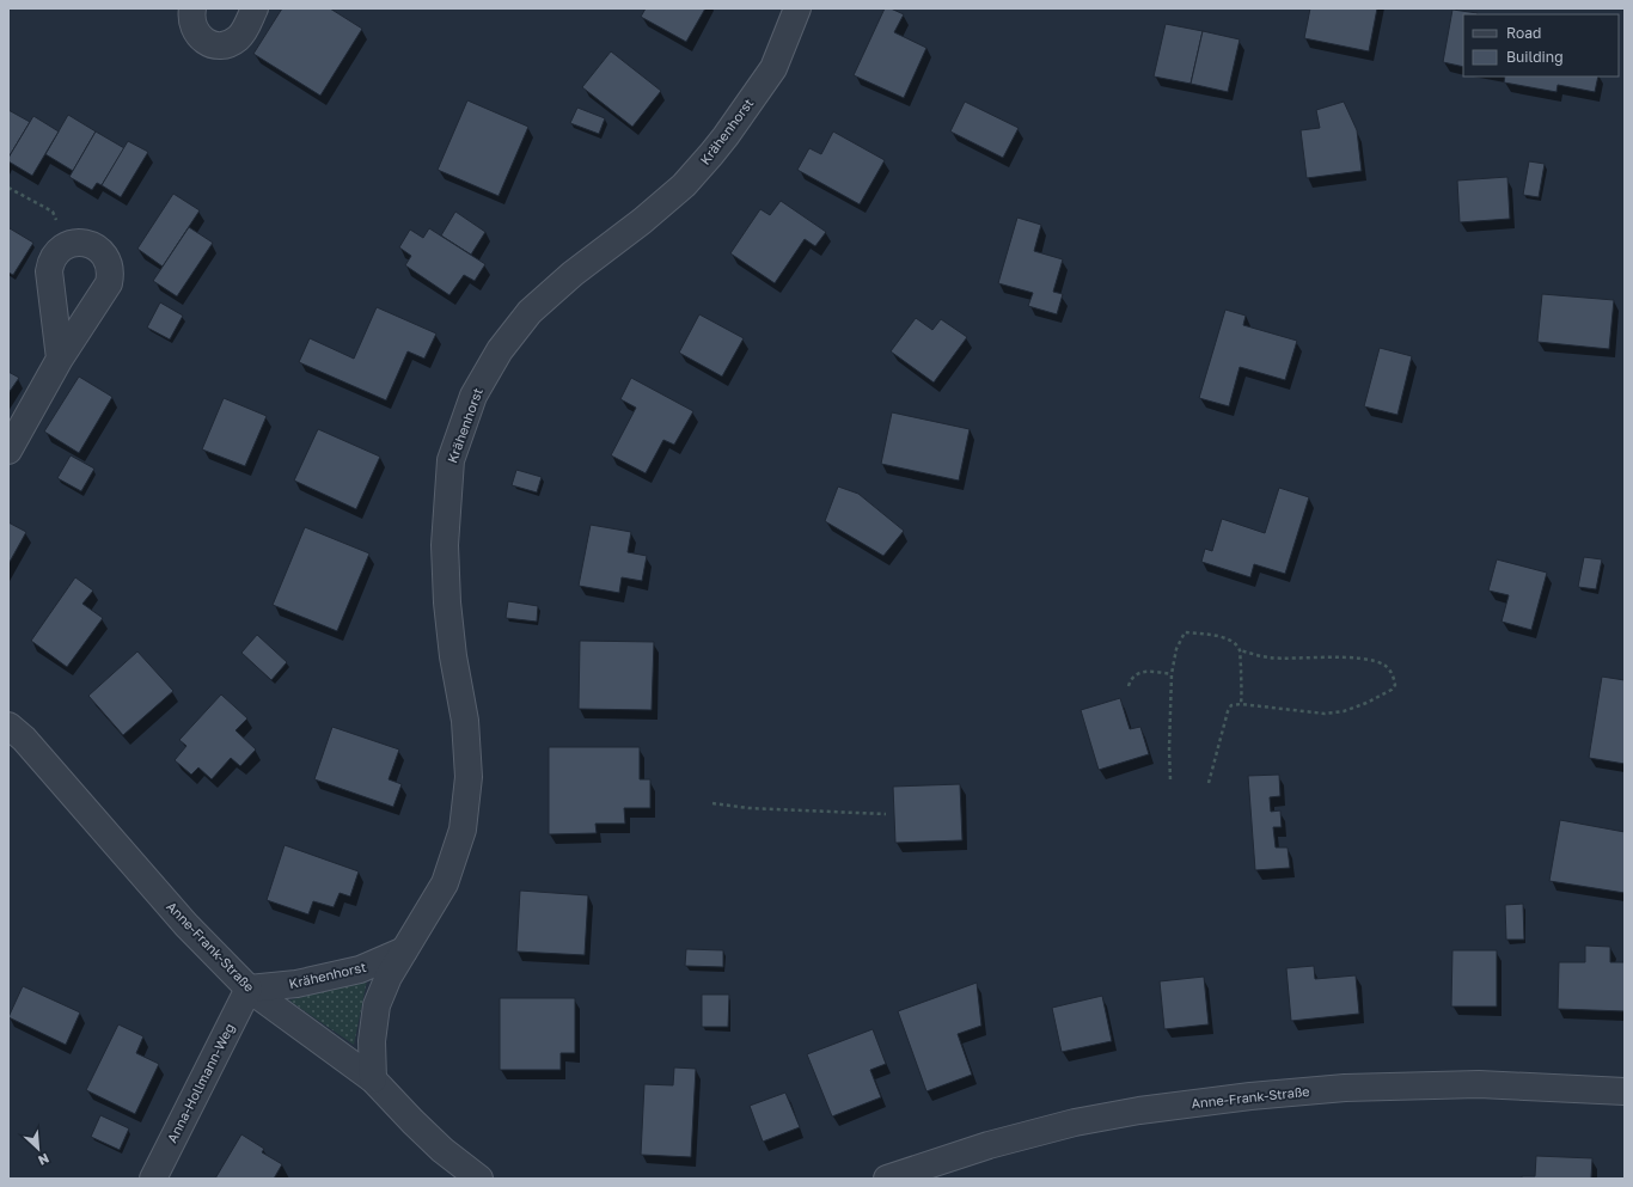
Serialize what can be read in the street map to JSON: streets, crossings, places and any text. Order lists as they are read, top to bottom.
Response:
{
  "streets": {
    "street": ["Krähenhorst", "Anne-Frank-Straße", "Anna-Hollmann-Weg"]
  },
  "crossings": [
    ["Krähenhorst", "Anne-Frank-Straße"],
    ["Krähenhorst", "Anna-Hollmann-Weg"],
    ["Anne-Frank-Straße", "Anna-Hollmann-Weg"]
  ],
  "legend": ["Road", "Building"],
  "north": "bottom right"
}
